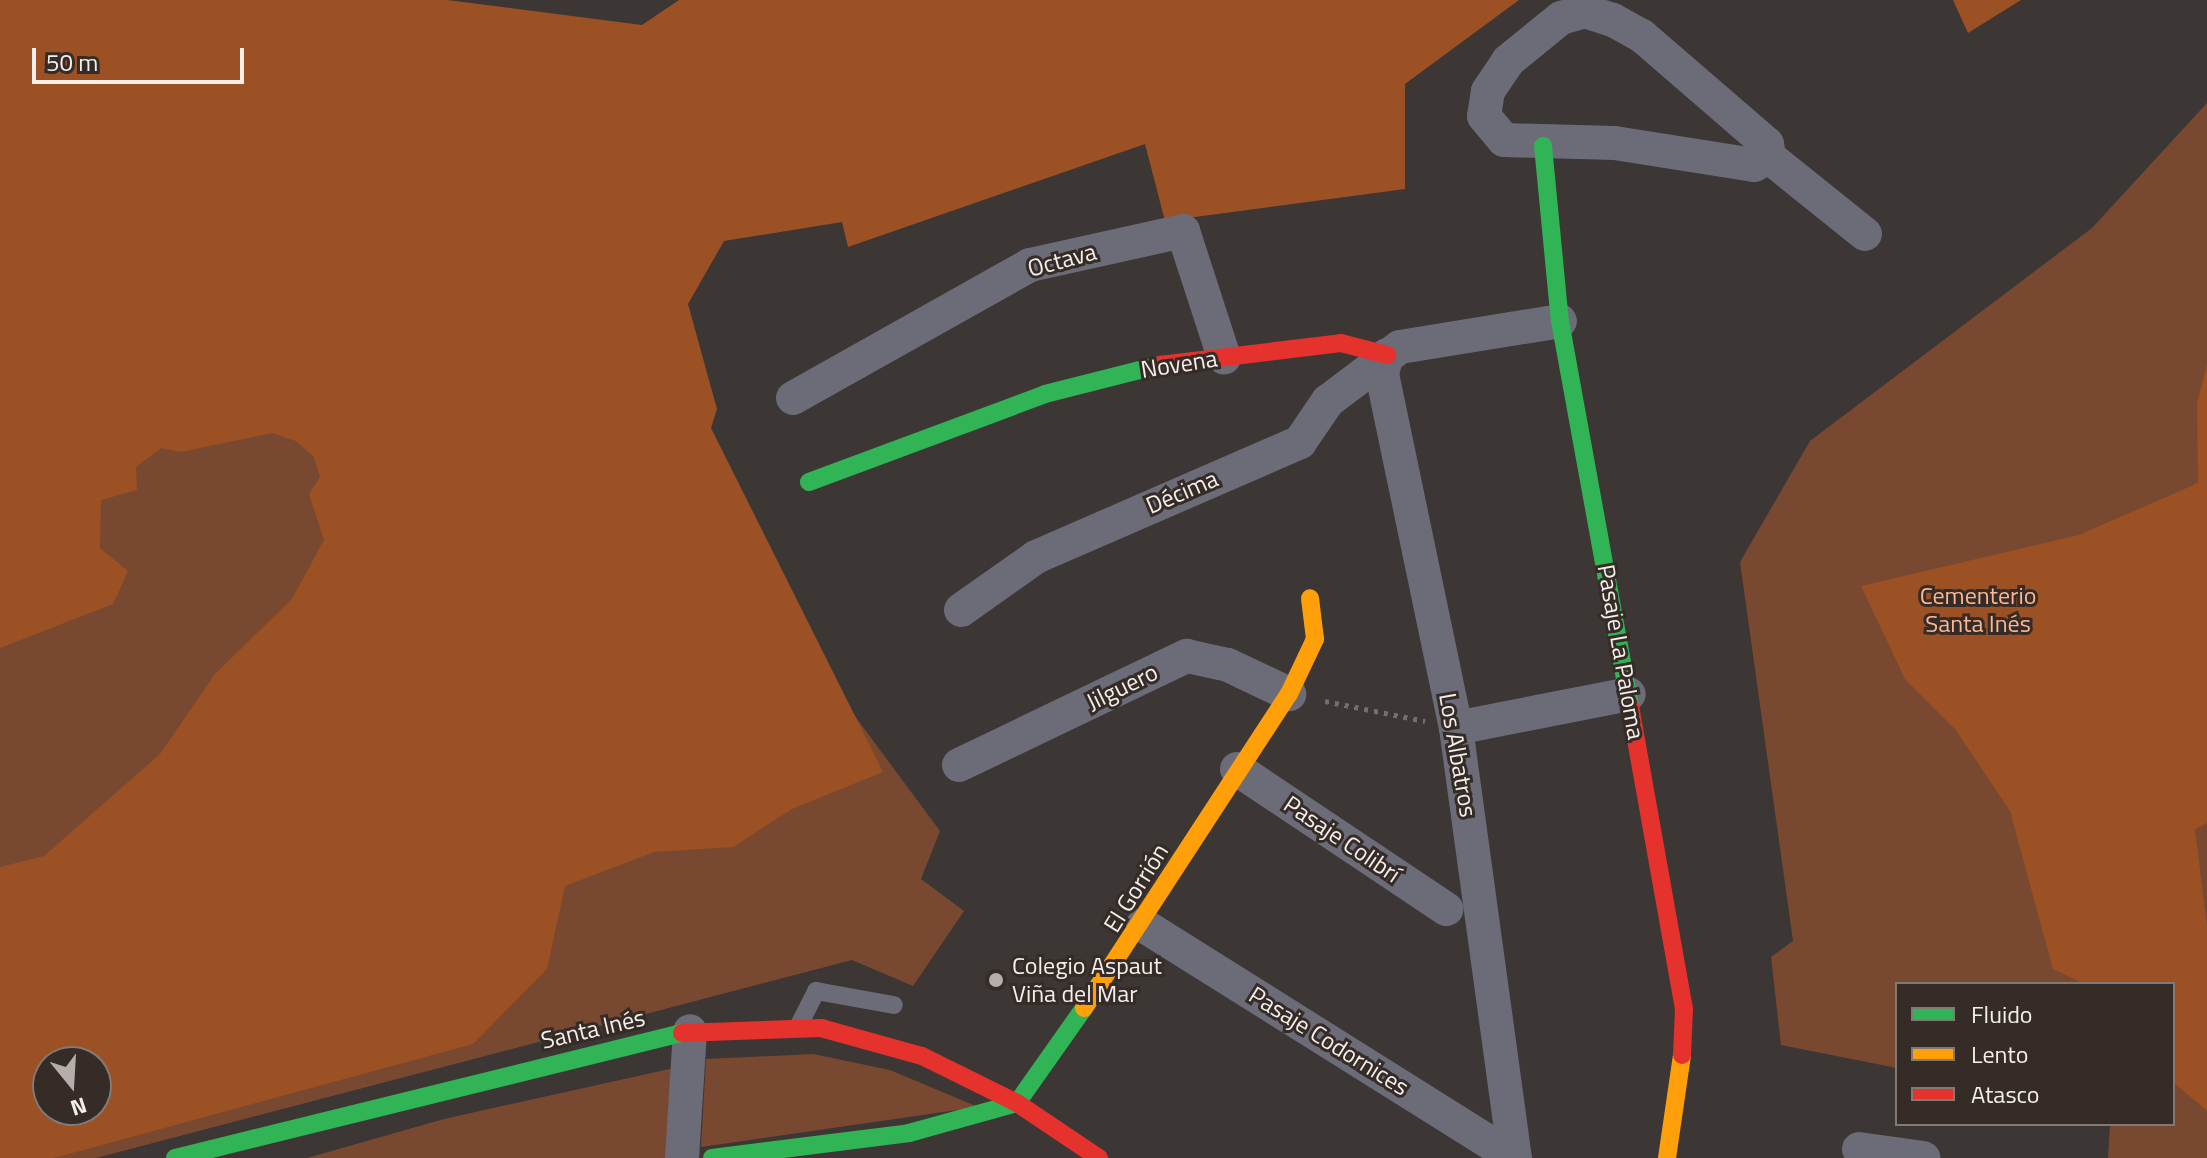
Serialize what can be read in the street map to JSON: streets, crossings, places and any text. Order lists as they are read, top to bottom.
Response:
{
  "streets": {
    "street": [
      "Octava",
      "Novena",
      "Décima",
      "Pasaje La Paloma",
      "Jilguero",
      "Los Albatros",
      "Pasaje Colibrí",
      "El Gorrión",
      "Santa Inés",
      "Pasaje Codornices"
    ]
  },
  "crossings": [
    ["Octava", "Novena"],
    ["Novena", "Décima"],
    ["Novena", "Los Albatros"],
    ["Décima", "Los Albatros"],
    ["Jilguero", "El Gorrión"],
    ["Los Albatros", "Pasaje Codornices"],
    ["Pasaje Colibrí", "El Gorrión"],
    ["El Gorrión", "Santa Inés"],
    ["El Gorrión", "Pasaje Codornices"]
  ],
  "parks": ["Cementerio Santa Inés"],
  "places": ["Colegio Aspaut Viña del Mar"],
  "legend": ["Fluido", "Lento", "Atasco"],
  "scale_bar": "50 m",
  "north": "bottom"
}
